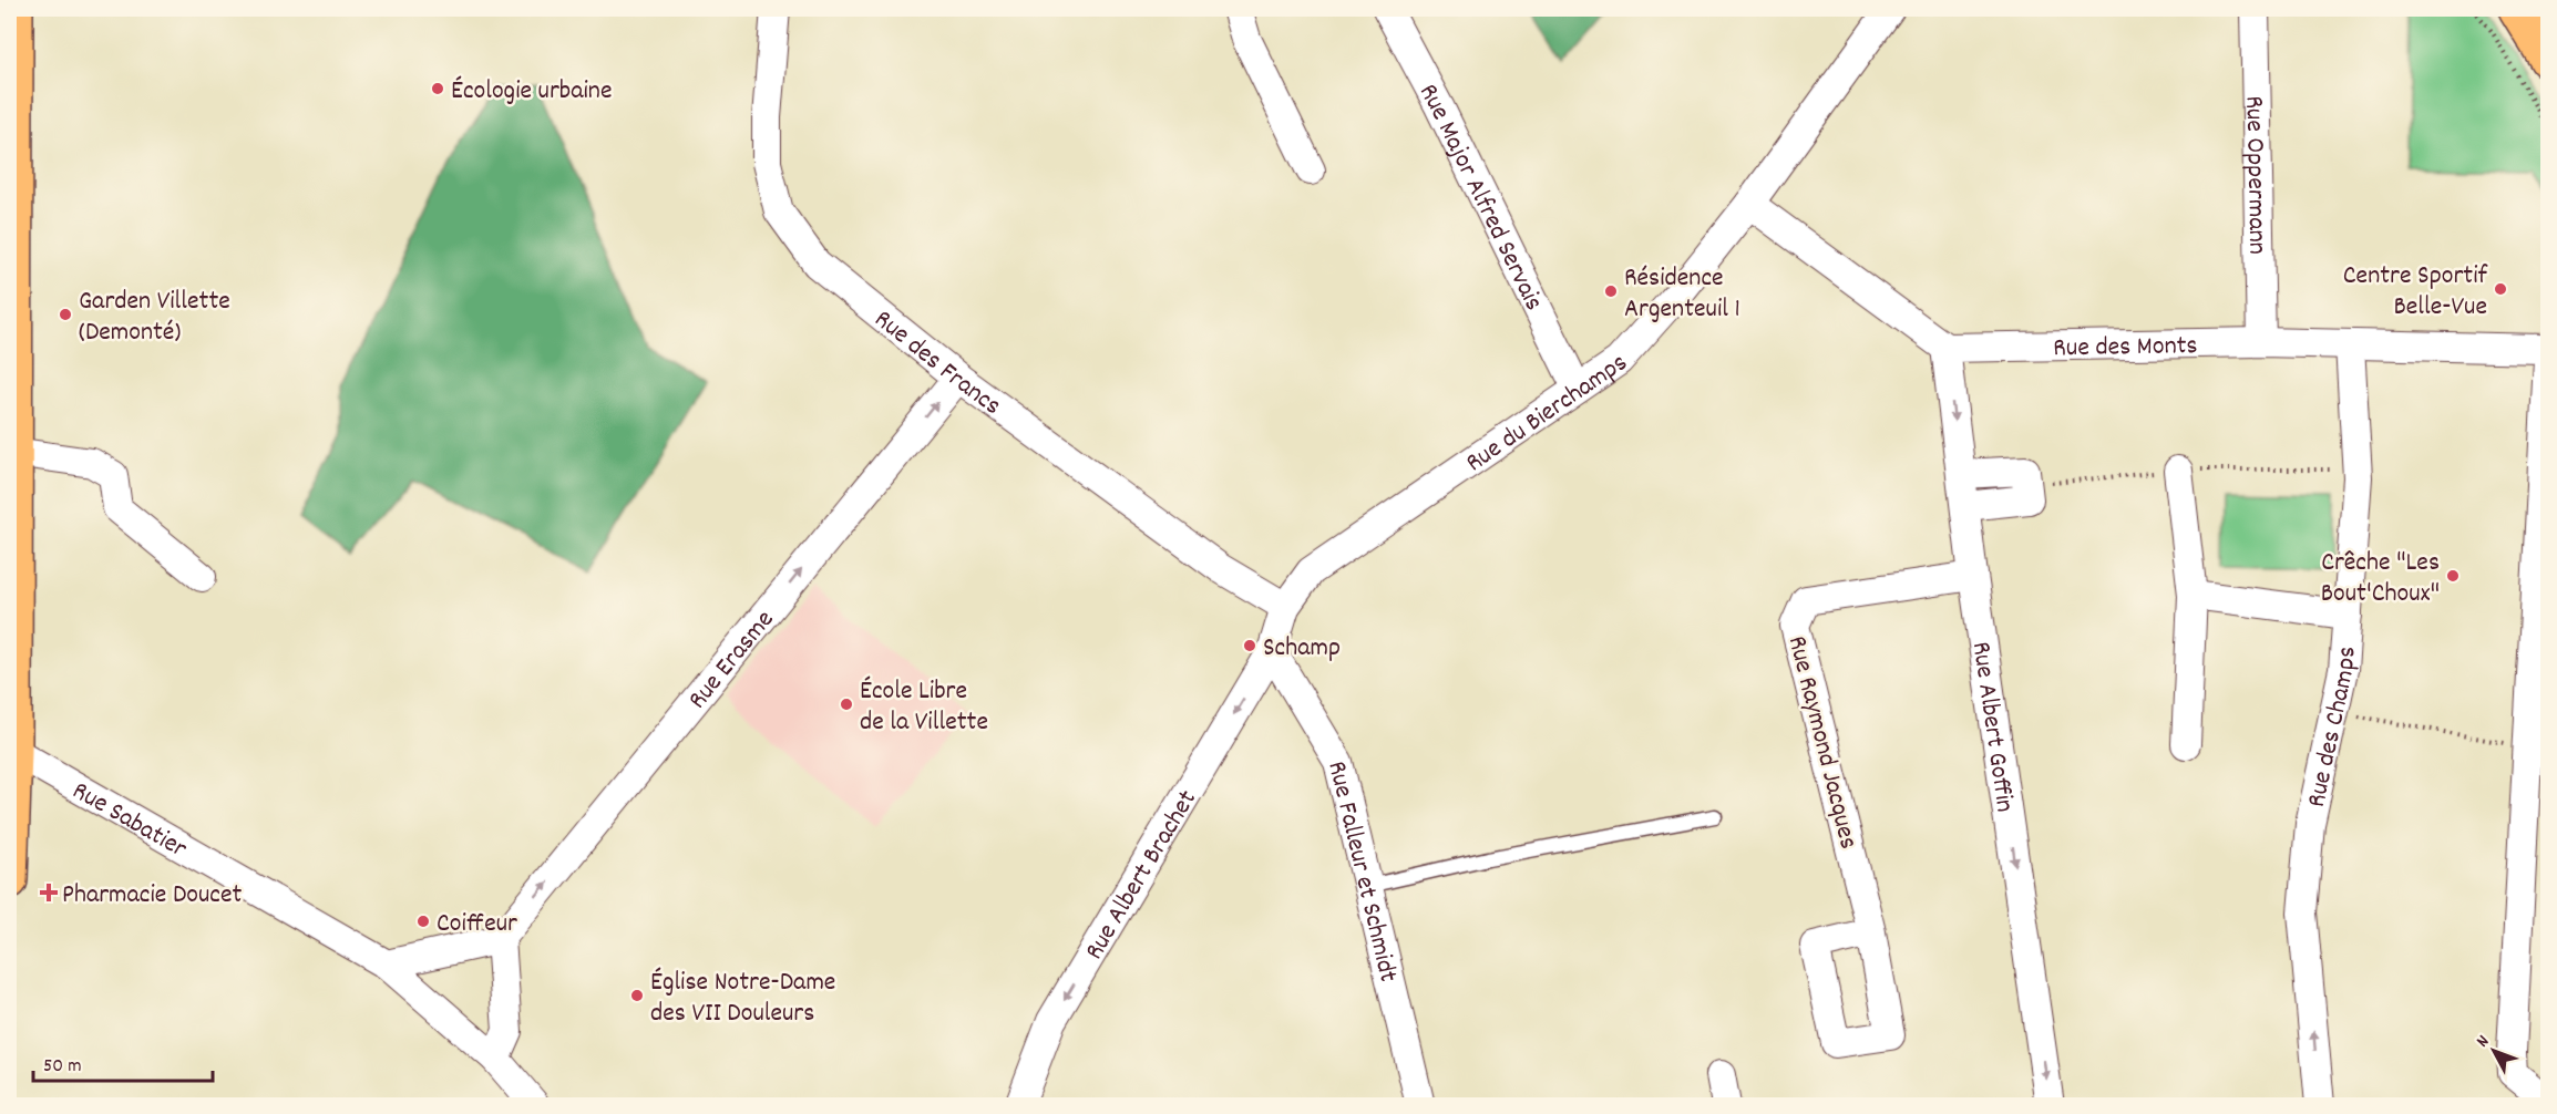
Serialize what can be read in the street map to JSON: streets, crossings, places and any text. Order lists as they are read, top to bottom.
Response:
{
  "streets": {
    "street": [
      "Rue Oppermann",
      "Rue Major Alfred Servais",
      "Rue des Monts",
      "Rue des Francs",
      "Rue du Bierchamps",
      "Rue Erasme",
      "Rue des Champs",
      "Rue Albert Goffin",
      "Rue Raymond Jacques",
      "Rue Sabatier",
      "Rue Falleur et Schmidt",
      "Rue Albert Brachet"
    ]
  },
  "crossings": [
    ["Rue Oppermann", "Rue des Monts"],
    ["Rue Major Alfred Servais", "Rue du Bierchamps"],
    ["Rue des Monts", "Rue des Champs"],
    ["Rue des Monts", "Rue Albert Goffin"],
    ["Rue des Francs", "Rue du Bierchamps"],
    ["Rue des Francs", "Rue Erasme"],
    ["Rue du Bierchamps", "Rue Falleur et Schmidt"],
    ["Rue du Bierchamps", "Rue Albert Brachet"],
    ["Rue Albert Goffin", "Rue Raymond Jacques"],
    ["Rue Falleur et Schmidt", "Rue Albert Brachet"]
  ],
  "one_way": ["Rue Erasme", "Rue Albert Brachet"],
  "places": {
    "other": [
      "Écologie urbaine",
      "Centre Sportif Belle-Vue",
      "Résidence Argenteuil 1",
      "Garden Villette (Demonté)",
      "Crêche \"Les Bout'Choux\"",
      "Schamp",
      "École Libre de la Villette",
      "Coiffeur",
      "Église Notre-Dame des VII Douleurs"
    ],
    "health": ["Pharmacie Doucet"]
  },
  "scale_bar": "50 m",
  "north": "top left"
}
